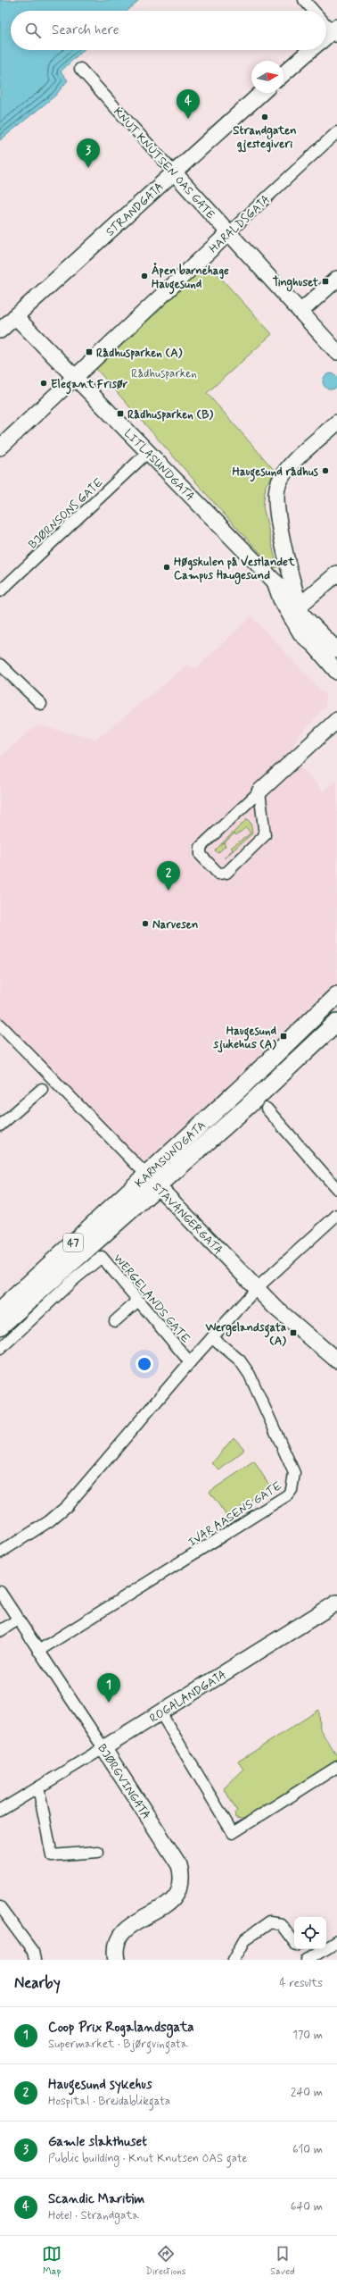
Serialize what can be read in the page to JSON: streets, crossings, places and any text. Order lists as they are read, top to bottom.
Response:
{
  "streets": {
    "main road": ["KARMSUNDGATA", "47"],
    "street": [
      "KNUT KNUTSEN OAS GATE",
      "STRANDGATA",
      "HARALDSGATA",
      "LITLASUNDGATA",
      "BJØRNSONS GATE",
      "STAVANGERGATA",
      "WERGELANDS GATE",
      "IVAR AASENS GATE",
      "ROGALANDGATA",
      "BJØRGVINGATA"
    ]
  },
  "crossings": [
    ["KNUT KNUTSEN OAS GATE", "STRANDGATA"],
    ["KNUT KNUTSEN OAS GATE", "HARALDSGATA"],
    ["STRANDGATA", "LITLASUNDGATA"],
    ["HARALDSGATA", "LITLASUNDGATA"],
    ["LITLASUNDGATA", "BJØRNSONS GATE"],
    ["KARMSUNDGATA", "STAVANGERGATA"],
    ["STAVANGERGATA", "WERGELANDS GATE"],
    ["WERGELANDS GATE", "IVAR AASENS GATE"],
    ["IVAR AASENS GATE", "BJØRGVINGATA"],
    ["ROGALANDGATA", "BJØRGVINGATA"]
  ],
  "parks": ["Rådhusparken"],
  "places": {
    "other": [
      "Strandgaten gjestegiveri",
      "Åpen barnehage Haugesund",
      "Elegant Frisør",
      "Haugesund rådhus",
      "Høgskulen på Vestlandet Campus Haugesund",
      "Narvesen"
    ],
    "transit": [
      "Tinghuset",
      "Rådhusparken (A)",
      "Rådhusparken (B)",
      "Haugesund sjukehus (A)",
      "Wergelandsgata (A)"
    ]
  },
  "north": "right",
  "page": {
    "search": "Search here",
    "pins": [
      "4",
      "3",
      "2",
      "1"
    ],
    "heading": ["Nearby", "4 results"],
    "list": [
      {
        "mark": "1",
        "name": "Coop Prix Rogalandsgata",
        "note": "Supermarket · Bjørgvingata",
        "value": "170 m"
      },
      {
        "mark": "2",
        "name": "Haugesund sykehus",
        "note": "Hospital · Breidablikgata",
        "value": "240 m"
      },
      {
        "mark": "3",
        "name": "Gamle slakthuset",
        "note": "Public building · Knut Knutsen OAS gate",
        "value": "610 m"
      },
      {
        "mark": "4",
        "name": "Scandic Maritim",
        "note": "Hotel · Strandgata",
        "value": "640 m"
      }
    ],
    "nav": ["Map", "Directions", "Saved"]
  }
}
